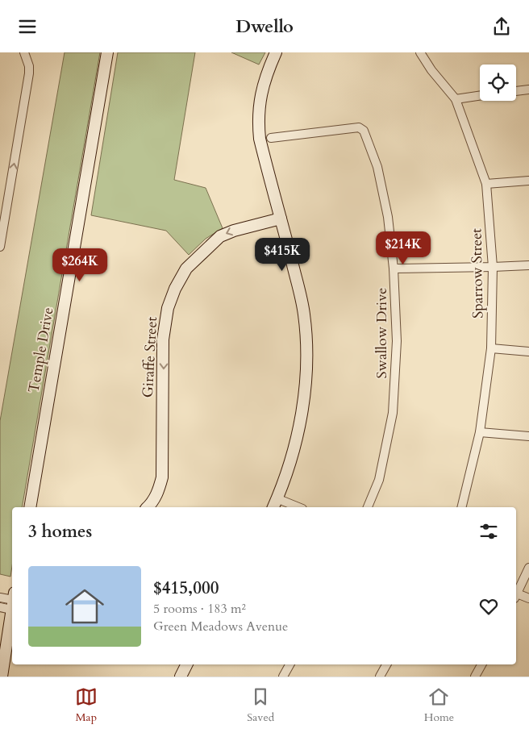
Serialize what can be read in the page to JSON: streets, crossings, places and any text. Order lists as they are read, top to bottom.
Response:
{
  "streets": {
    "street": [
      "Sparrow Street",
      "Swallow Drive",
      "Temple Drive",
      "Giraffe Street"
    ]
  },
  "one_way": ["Giraffe Street"],
  "page": {
    "header": "Dwello",
    "price": ["$214K", "$415K", "$264K"],
    "heading": "3 homes",
    "list": [
      {
        "name": "$415,000",
        "note": "5 rooms · 183 m² · Green Meadows Avenue"
      }
    ],
    "tabs": ["Map", "Saved", "Home"]
  }
}
